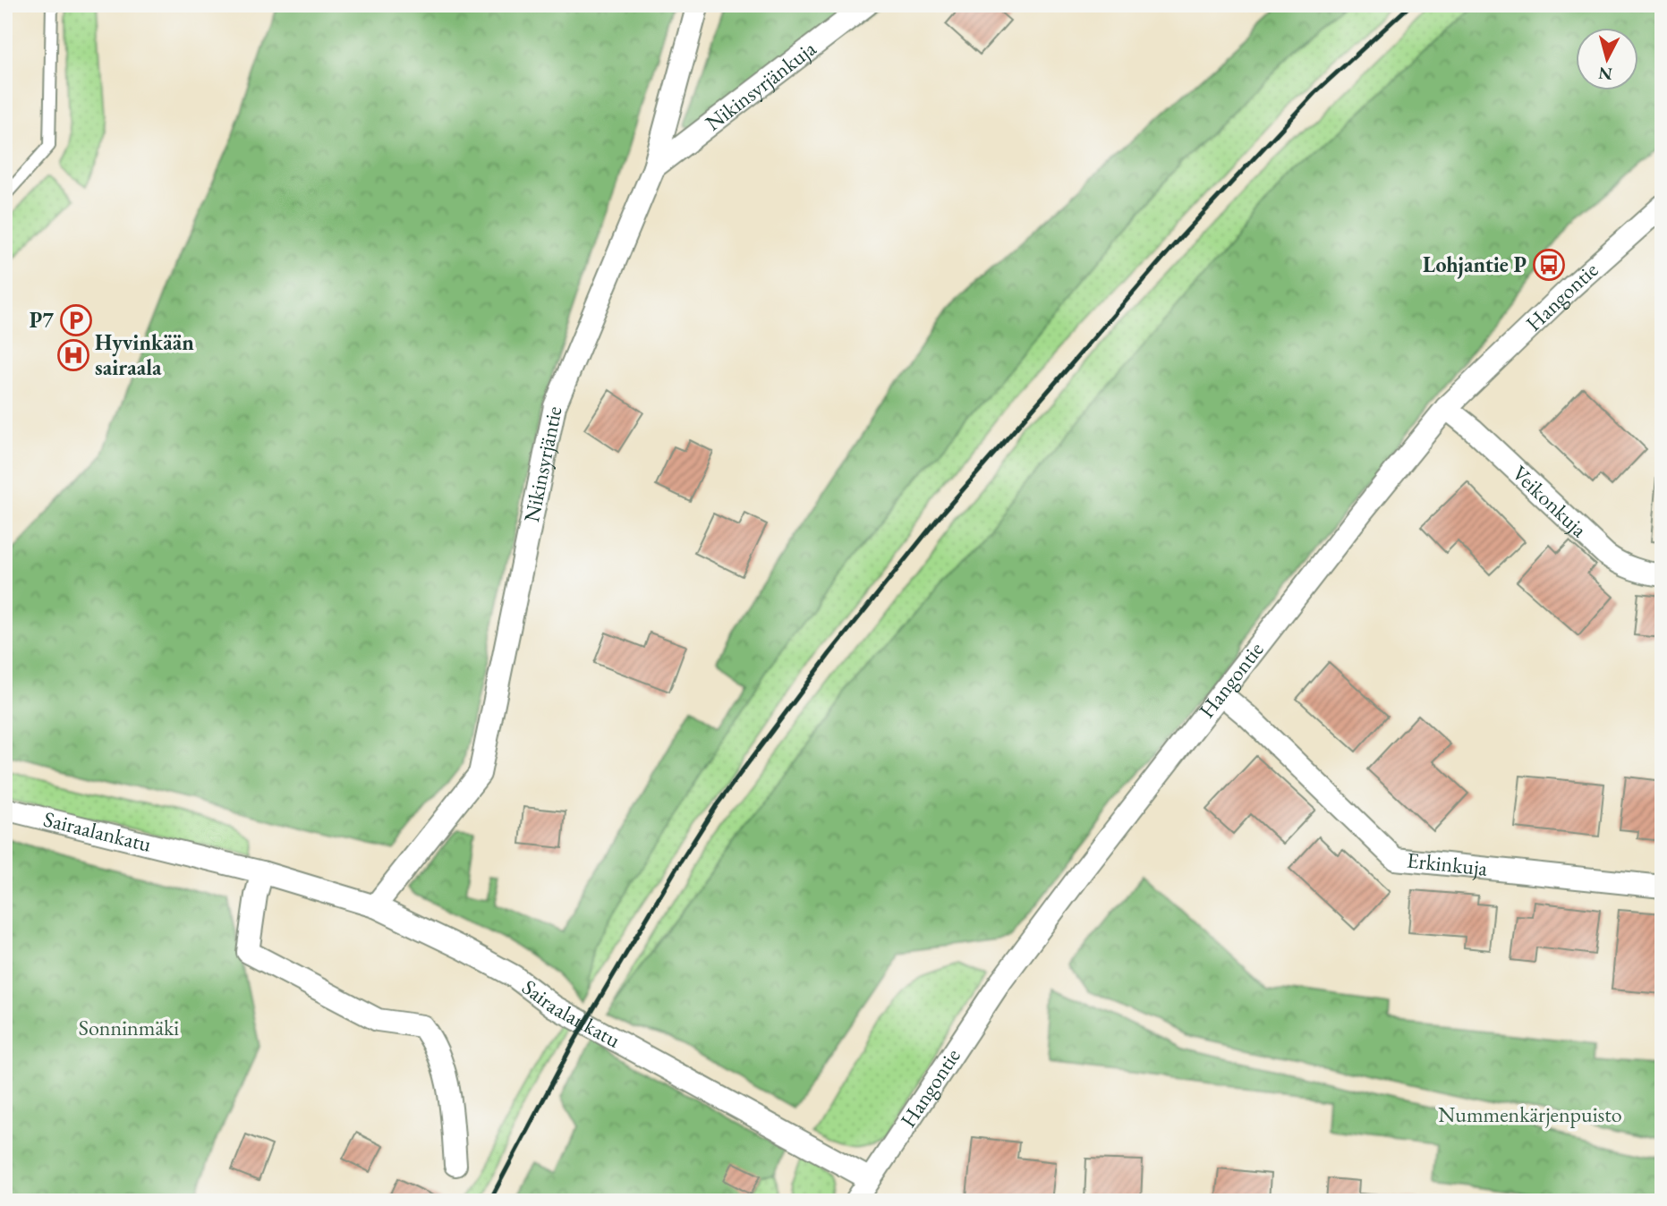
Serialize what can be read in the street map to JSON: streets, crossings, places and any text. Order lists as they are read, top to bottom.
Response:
{
  "streets": {
    "street": [
      "Nikinsyrjänkuja",
      "Hangontie",
      "Nikinsyrjäntie",
      "Veikonkuja",
      "Sairaalankatu",
      "Erkinkuja"
    ]
  },
  "crossings": [
    ["Nikinsyrjänkuja", "Nikinsyrjäntie"],
    ["Hangontie", "Veikonkuja"],
    ["Hangontie", "Sairaalankatu"],
    ["Hangontie", "Erkinkuja"],
    ["Nikinsyrjäntie", "Sairaalankatu"]
  ],
  "parks": ["Sonninmäki", "Nummenkärjenpuisto"],
  "places": {
    "bus stop": ["Lohjantie P"],
    "parking": ["P7"],
    "hospital": ["Hyvinkään sairaala"]
  },
  "north": "bottom"
}
